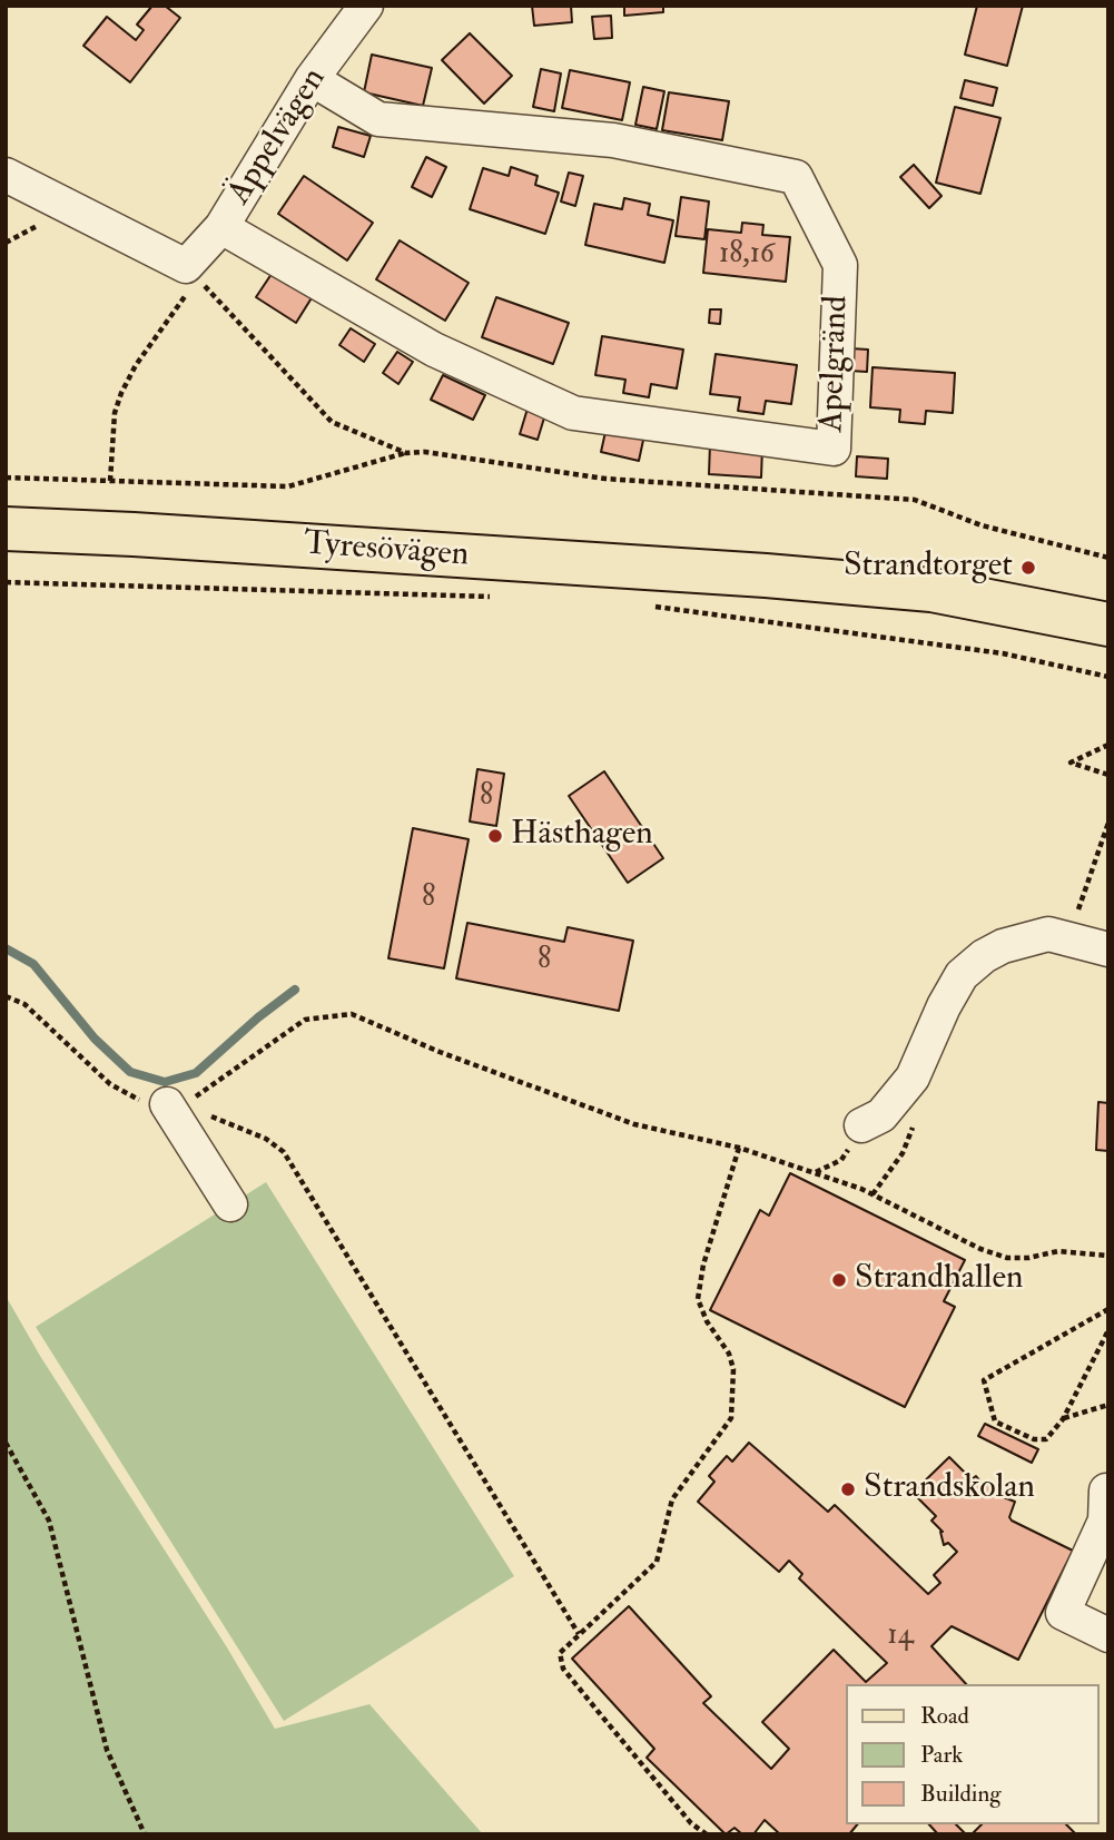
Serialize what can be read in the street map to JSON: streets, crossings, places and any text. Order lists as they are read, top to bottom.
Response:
{
  "streets": {
    "main road": ["Tyresövägen"],
    "street": ["Äppelvägen", "Apelgränd"]
  },
  "crossings": [
    ["Äppelvägen", "Apelgränd"]
  ],
  "places": [
    "Strandtorget",
    "Hästhagen",
    "Strandhallen",
    "Strandskolan"
  ],
  "house_numbers": [
    "18,16",
    "8",
    "8",
    "8",
    "14"
  ],
  "legend": ["Road", "Park", "Building"]
}
